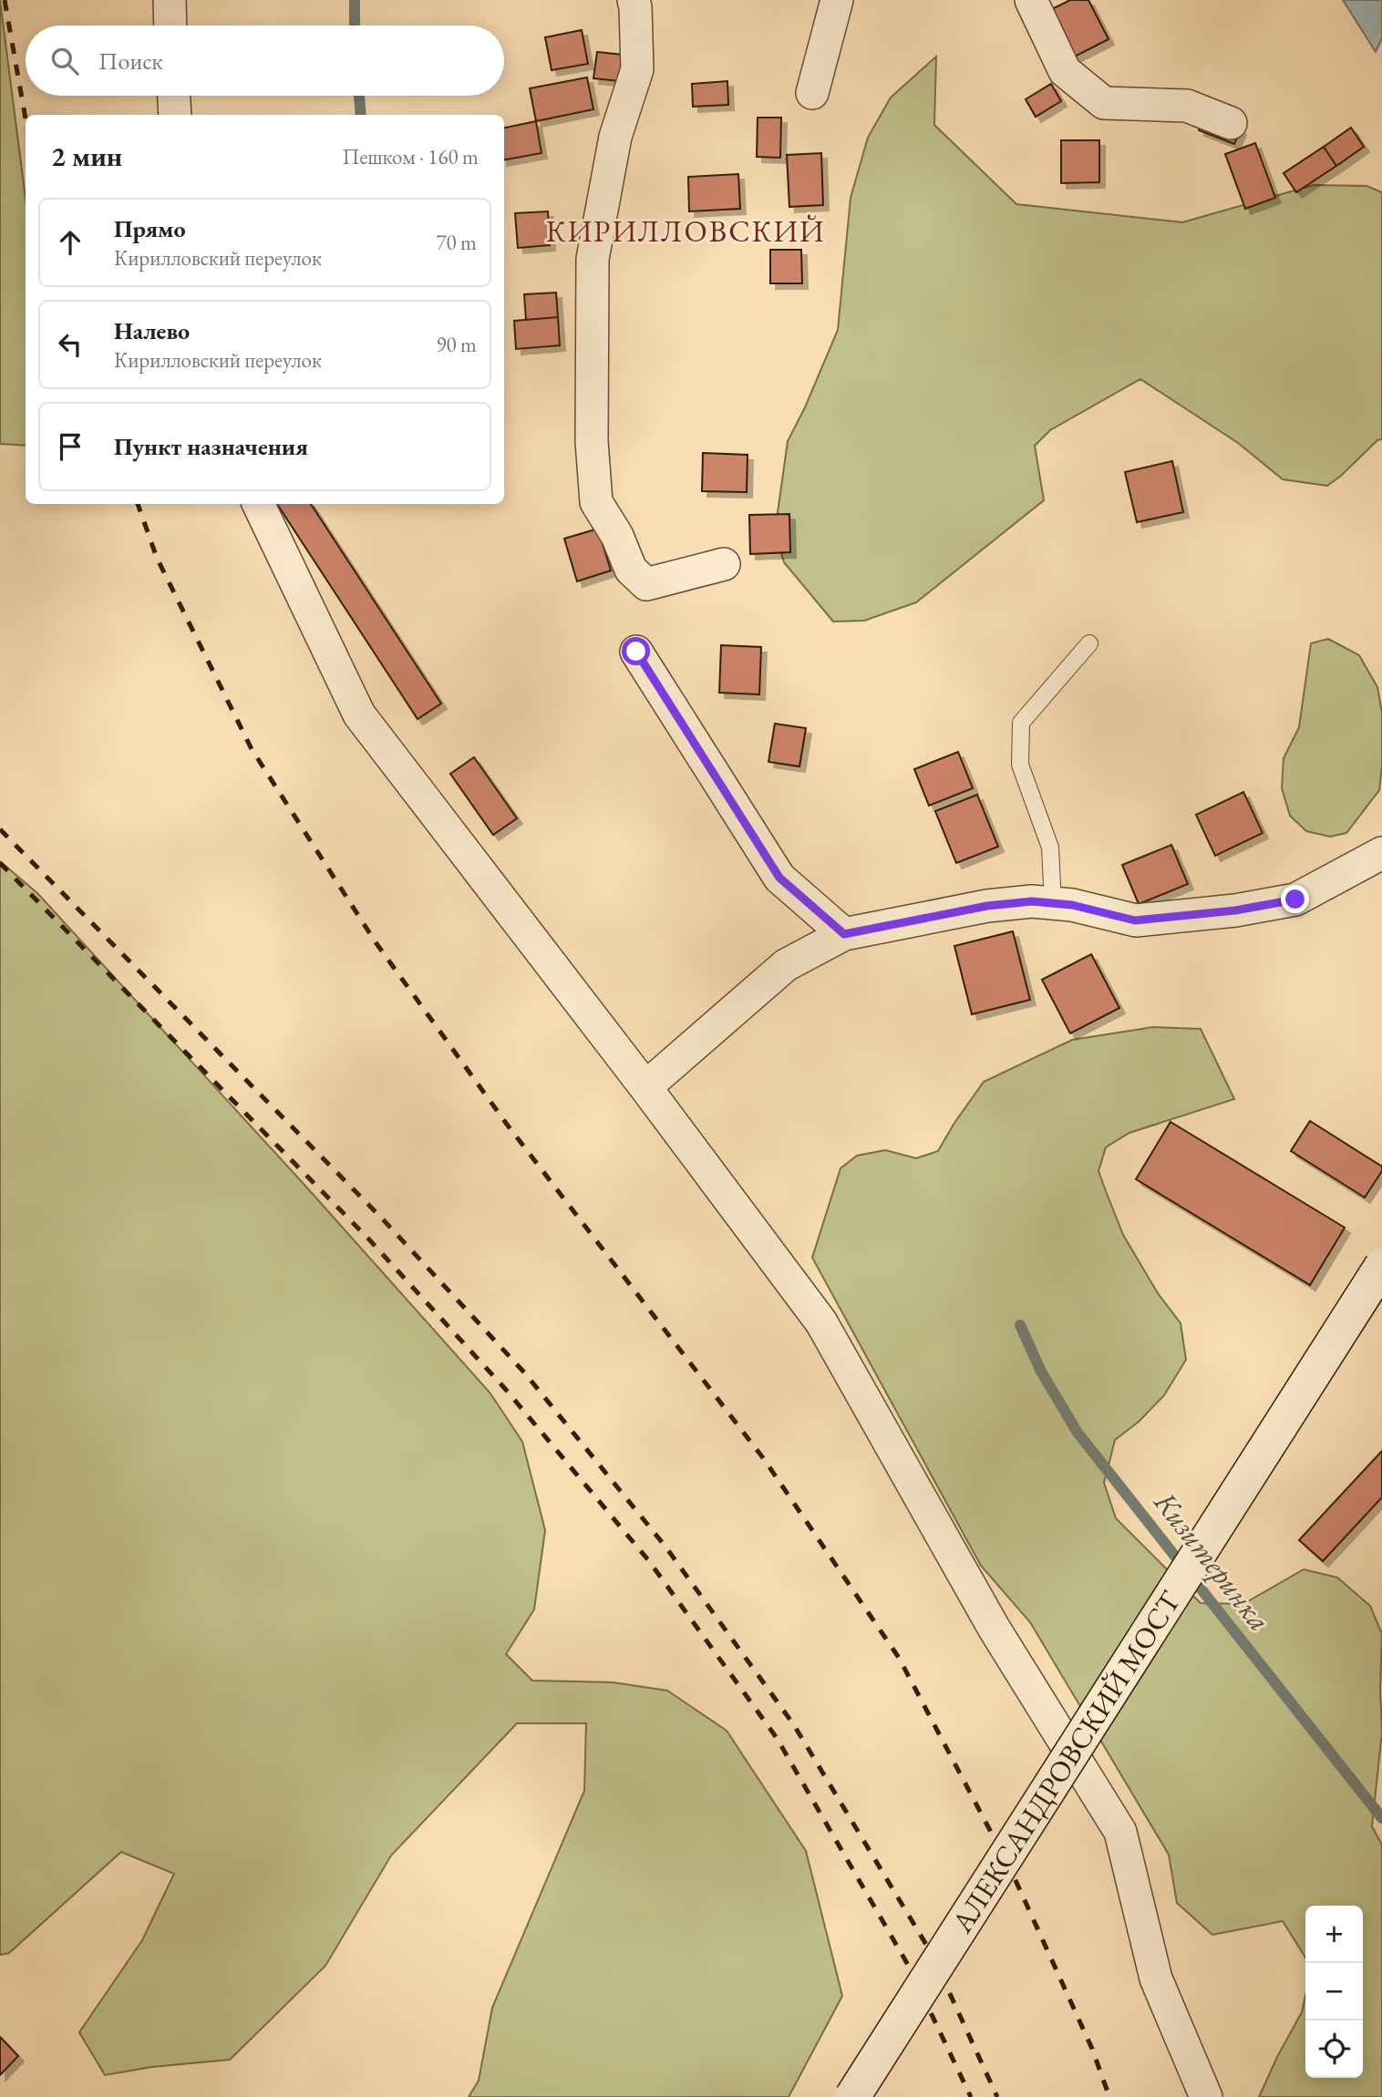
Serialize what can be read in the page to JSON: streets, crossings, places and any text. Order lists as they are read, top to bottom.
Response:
{
  "streets": {
    "main road": ["АЛЕКСАНДРОВСКИЙ МОСТ"]
  },
  "districts": ["КИРИЛЛОВСКИЙ"],
  "water": ["Кизитеринка"],
  "page": {
    "search": "Поиск",
    "heading": ["2 мин", "Пешком · 160 m"],
    "list": [
      ["Прямо", "Кирилловский переулок", "70 m"],
      ["Налево", "Кирилловский переулок", "90 m"],
      "Пункт назначения"
    ],
    "map_buttons": ["+", "−"]
  }
}
